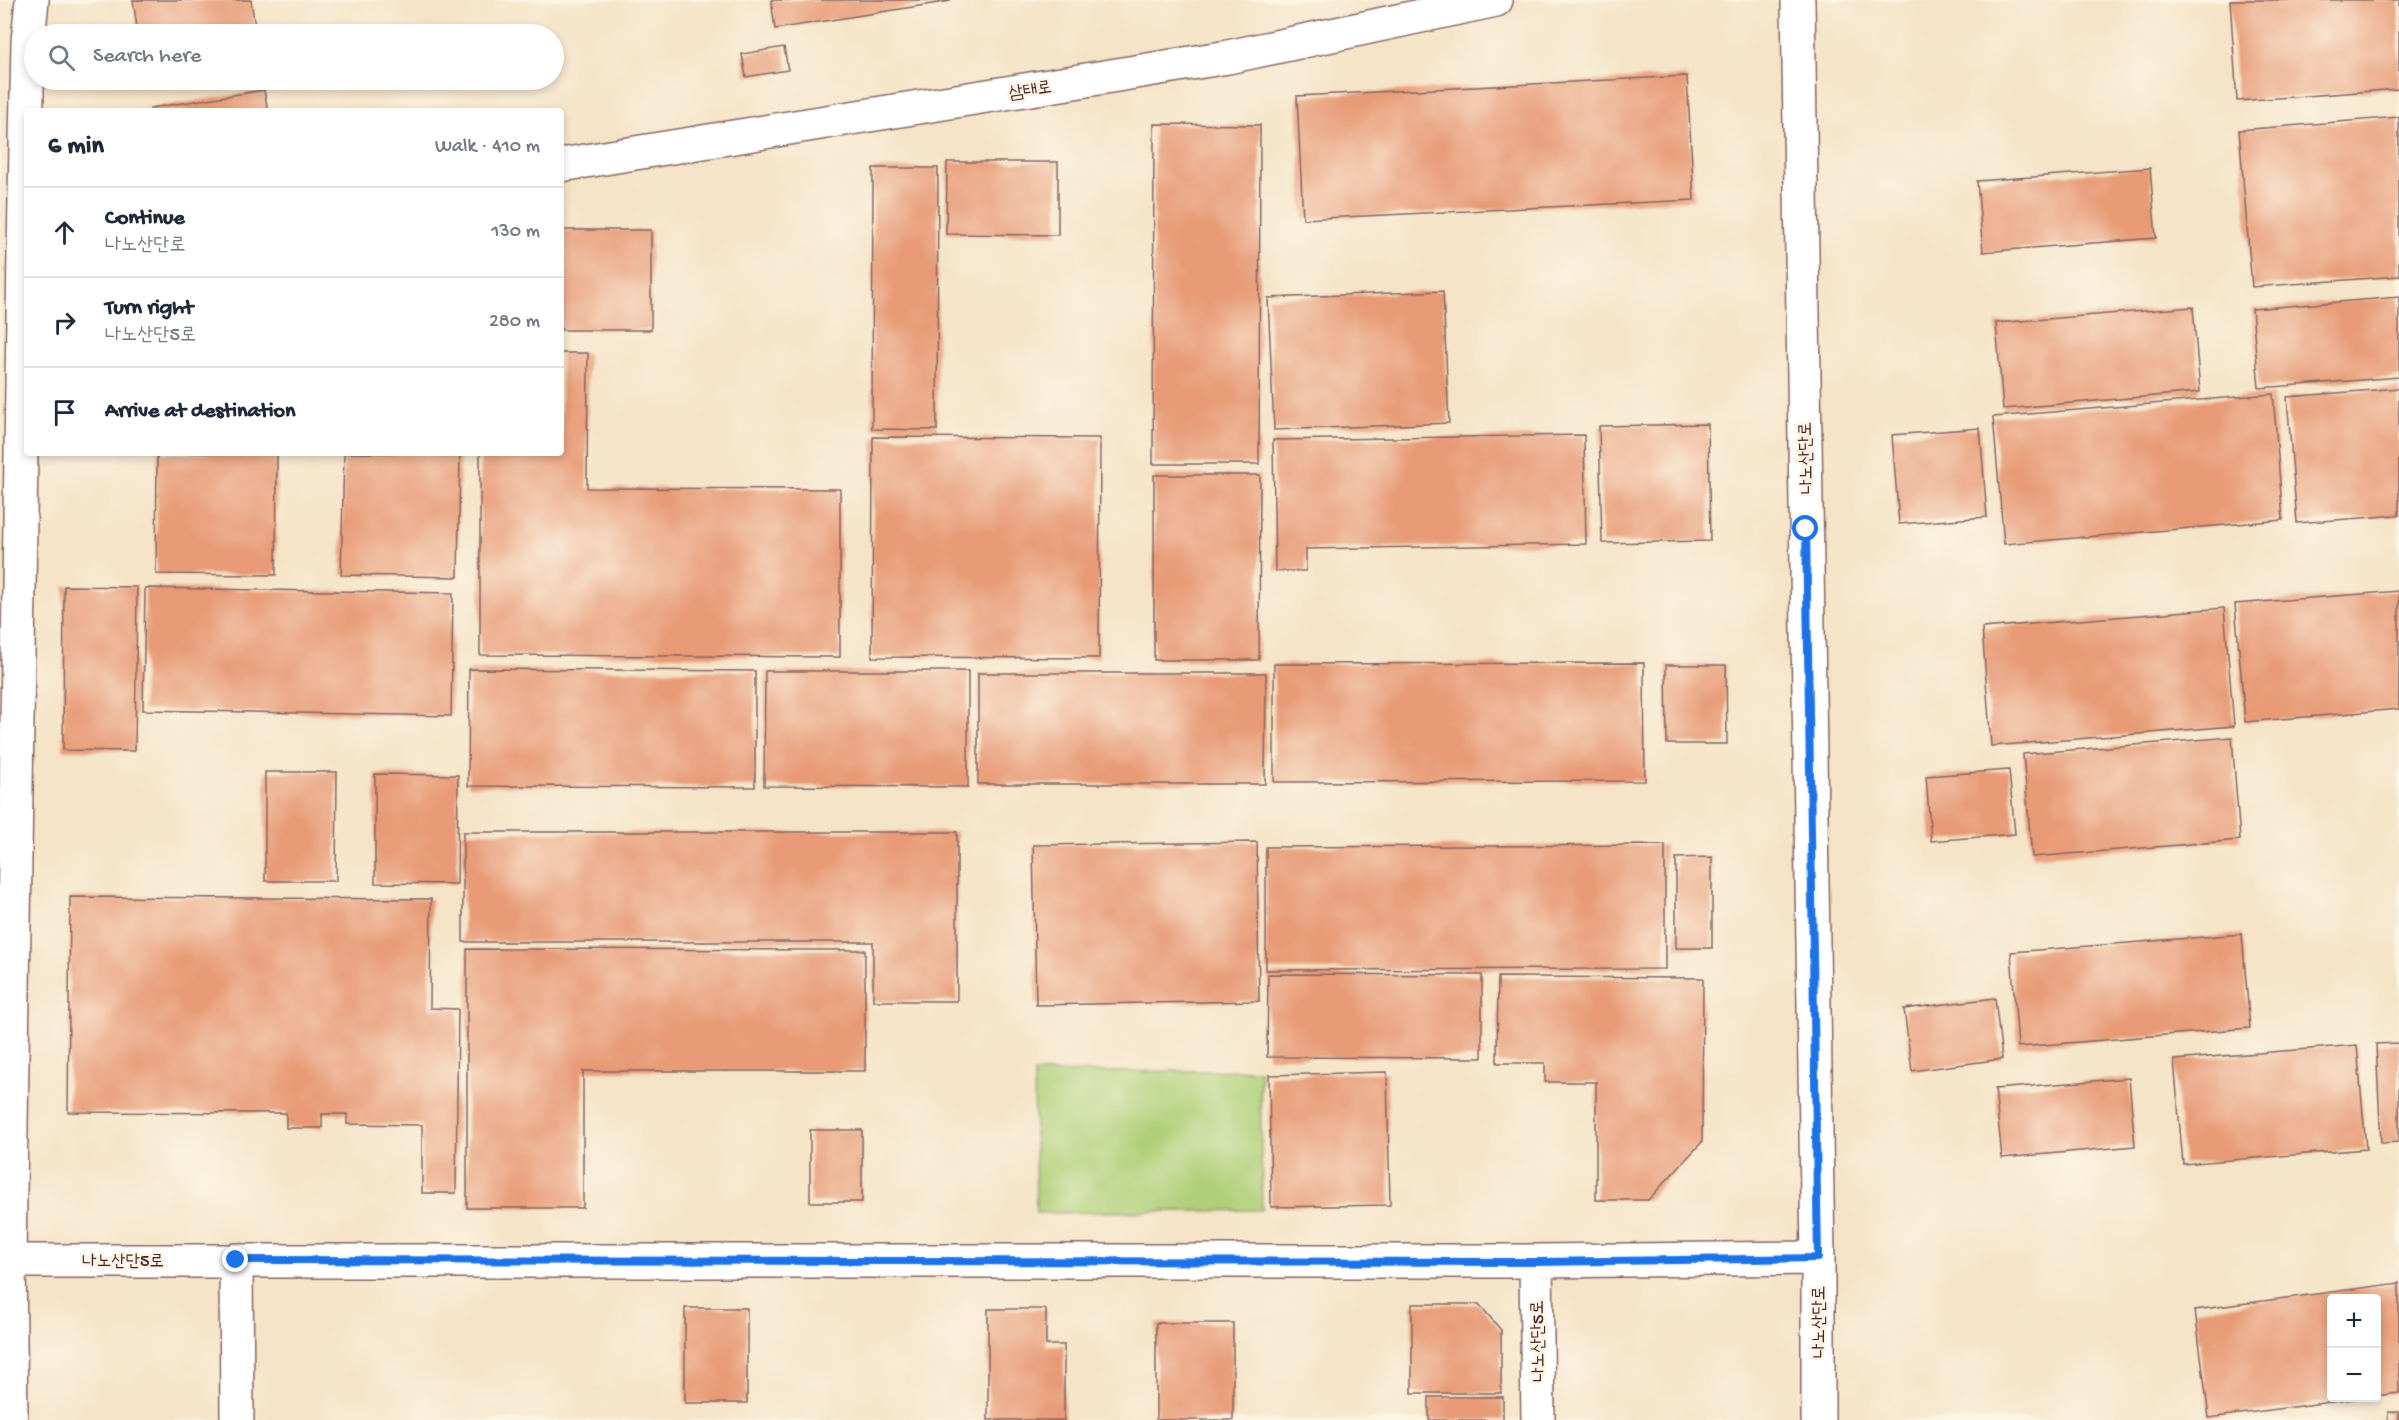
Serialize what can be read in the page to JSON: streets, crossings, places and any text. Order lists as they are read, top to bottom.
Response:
{
  "streets": {
    "street": ["삼태로", "나노산단로", "나노산단5로"]
  },
  "crossings": [
    ["나노산단로", "나노산단5로"]
  ],
  "page": {
    "search": "Search here",
    "heading": ["6 min", "Walk · 410 m"],
    "list": [
      ["Continue", "나노산단로", "130 m"],
      ["Turn right", "나노산단5로", "280 m"],
      "Arrive at destination"
    ],
    "map_buttons": ["+", "−"]
  }
}
